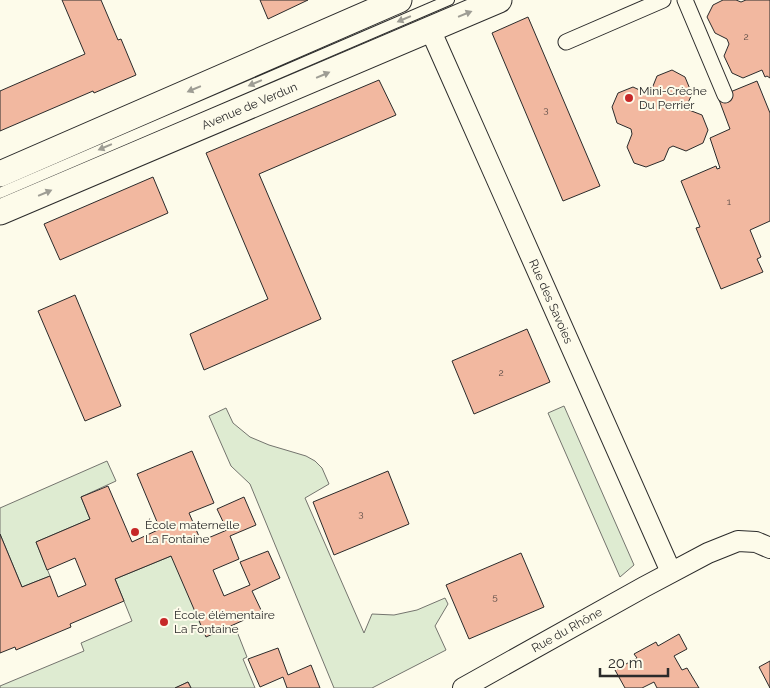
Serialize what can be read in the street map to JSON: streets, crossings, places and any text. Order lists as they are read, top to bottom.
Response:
{
  "streets": {
    "street": ["Avenue de Verdun", "Rue des Savoies", "Rue du Rhône"]
  },
  "crossings": [
    ["Avenue de Verdun", "Rue des Savoies"],
    ["Rue des Savoies", "Rue du Rhône"]
  ],
  "places": ["Mini-Crèche Du Perrier", "École maternelle La Fontaine", "École élémentaire La Fontaine"],
  "house_numbers": [
    "2",
    "3",
    "1",
    "2",
    "3",
    "5"
  ],
  "scale_bar": "20 m"
}
